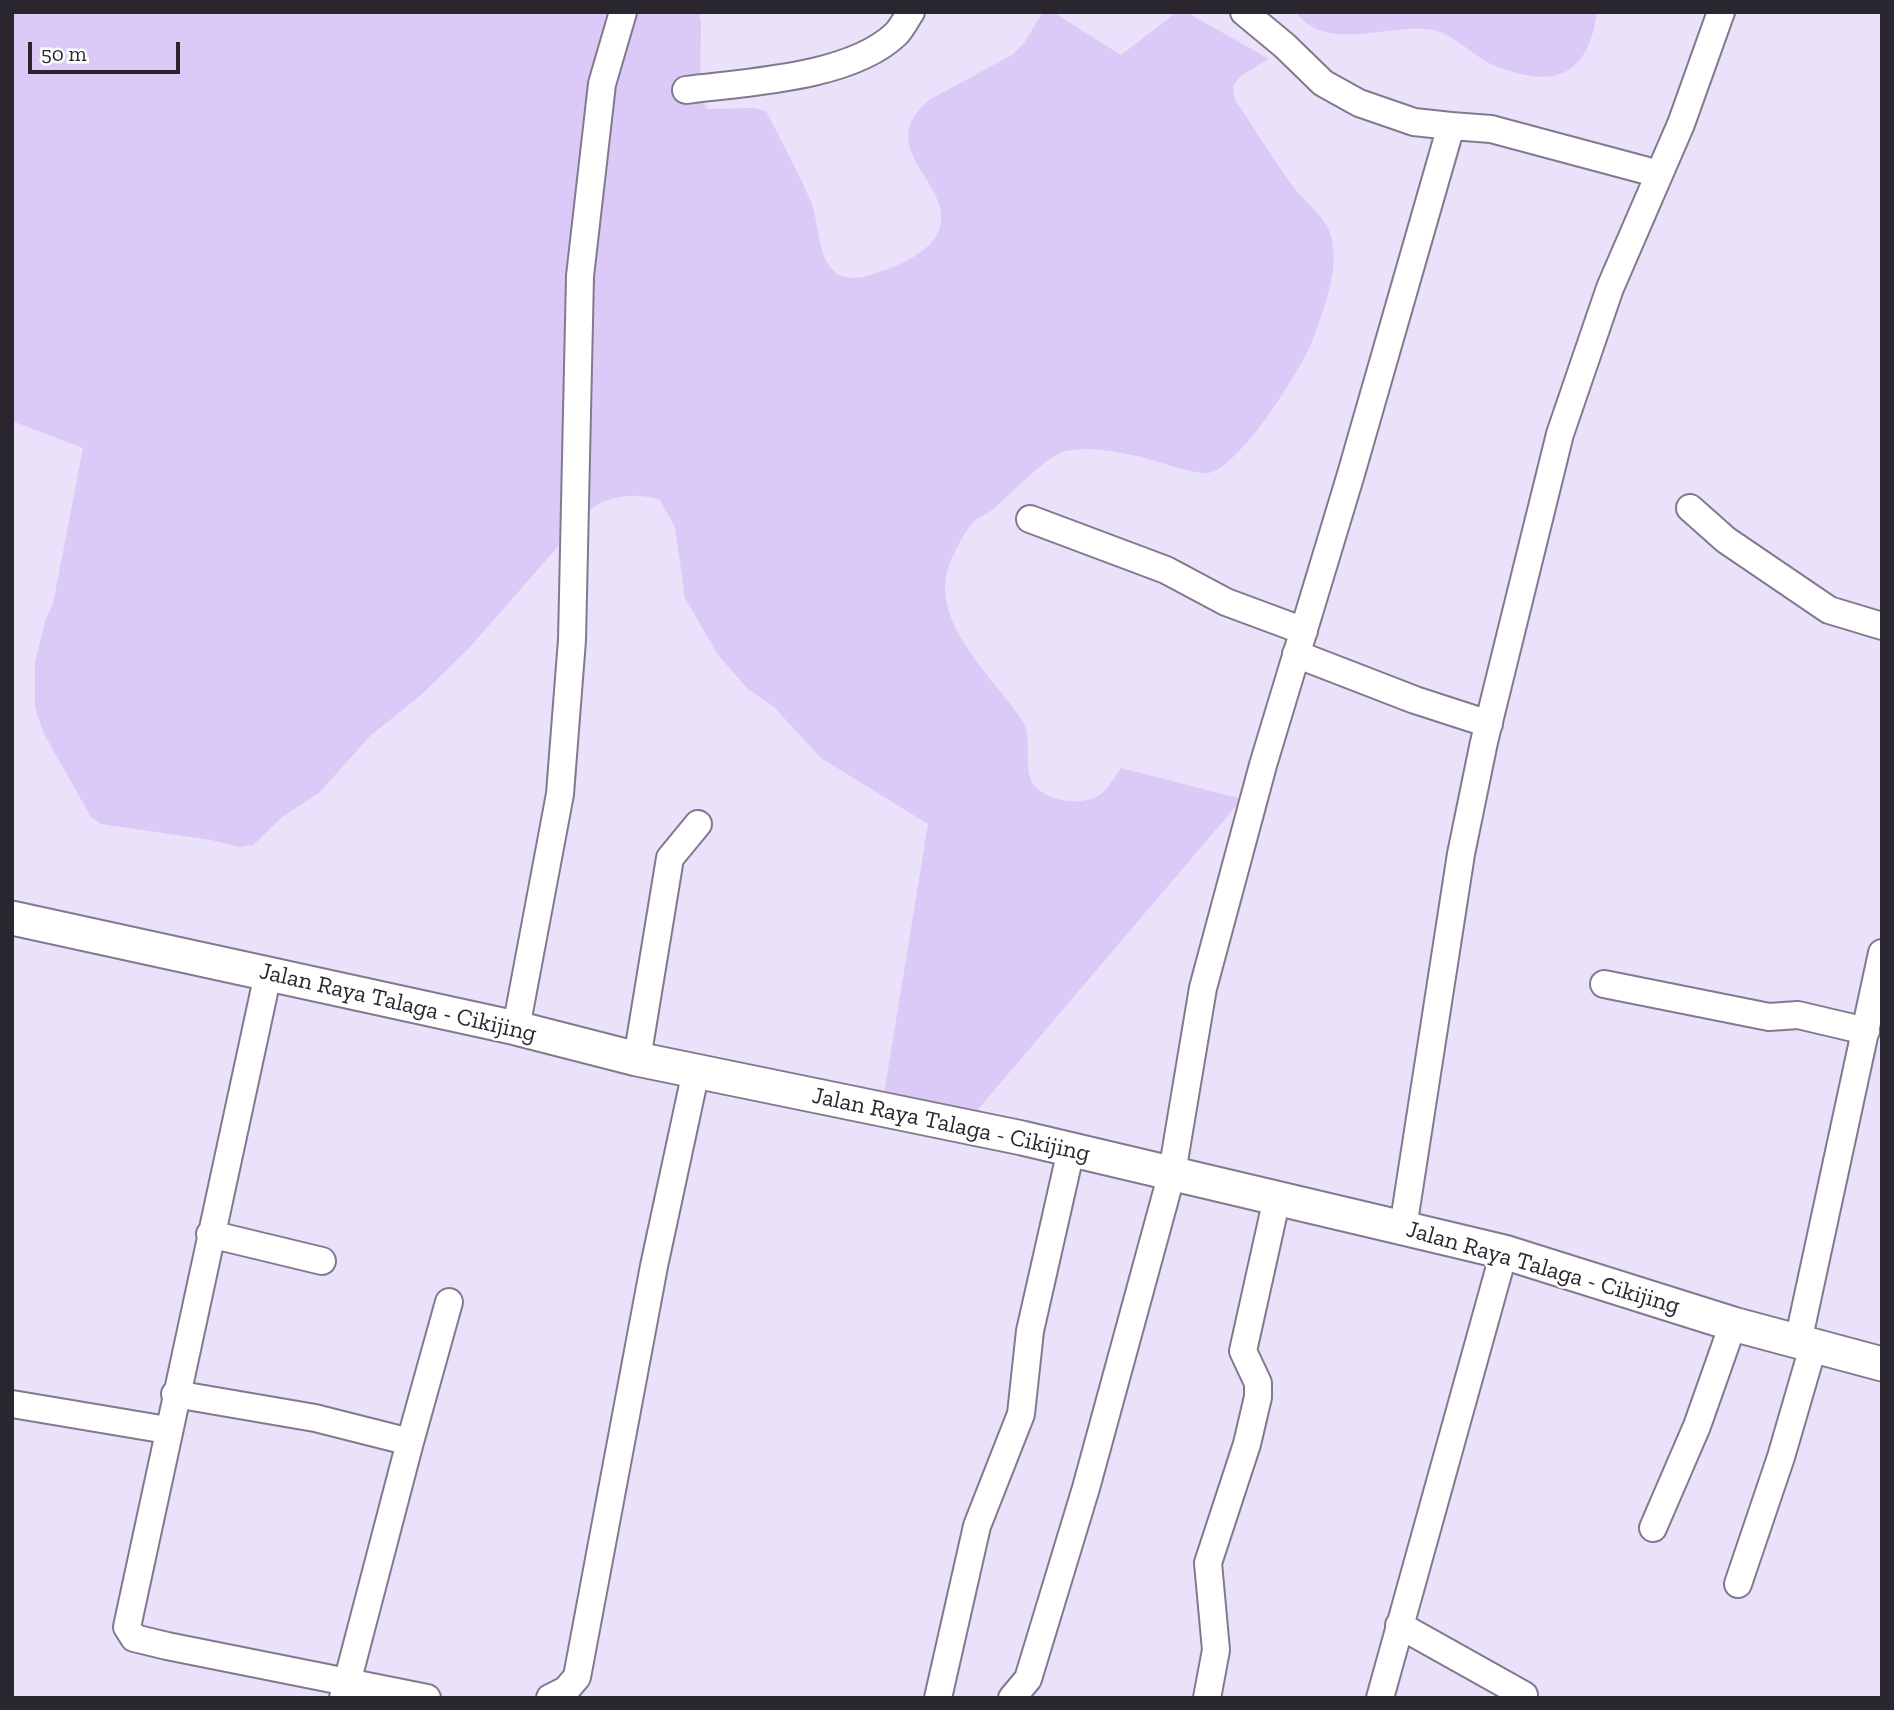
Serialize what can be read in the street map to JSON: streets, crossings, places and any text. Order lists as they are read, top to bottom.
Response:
{
  "streets": {
    "main road": ["Jalan Raya Talaga - Cikijing"]
  },
  "scale_bar": "50 m"
}
